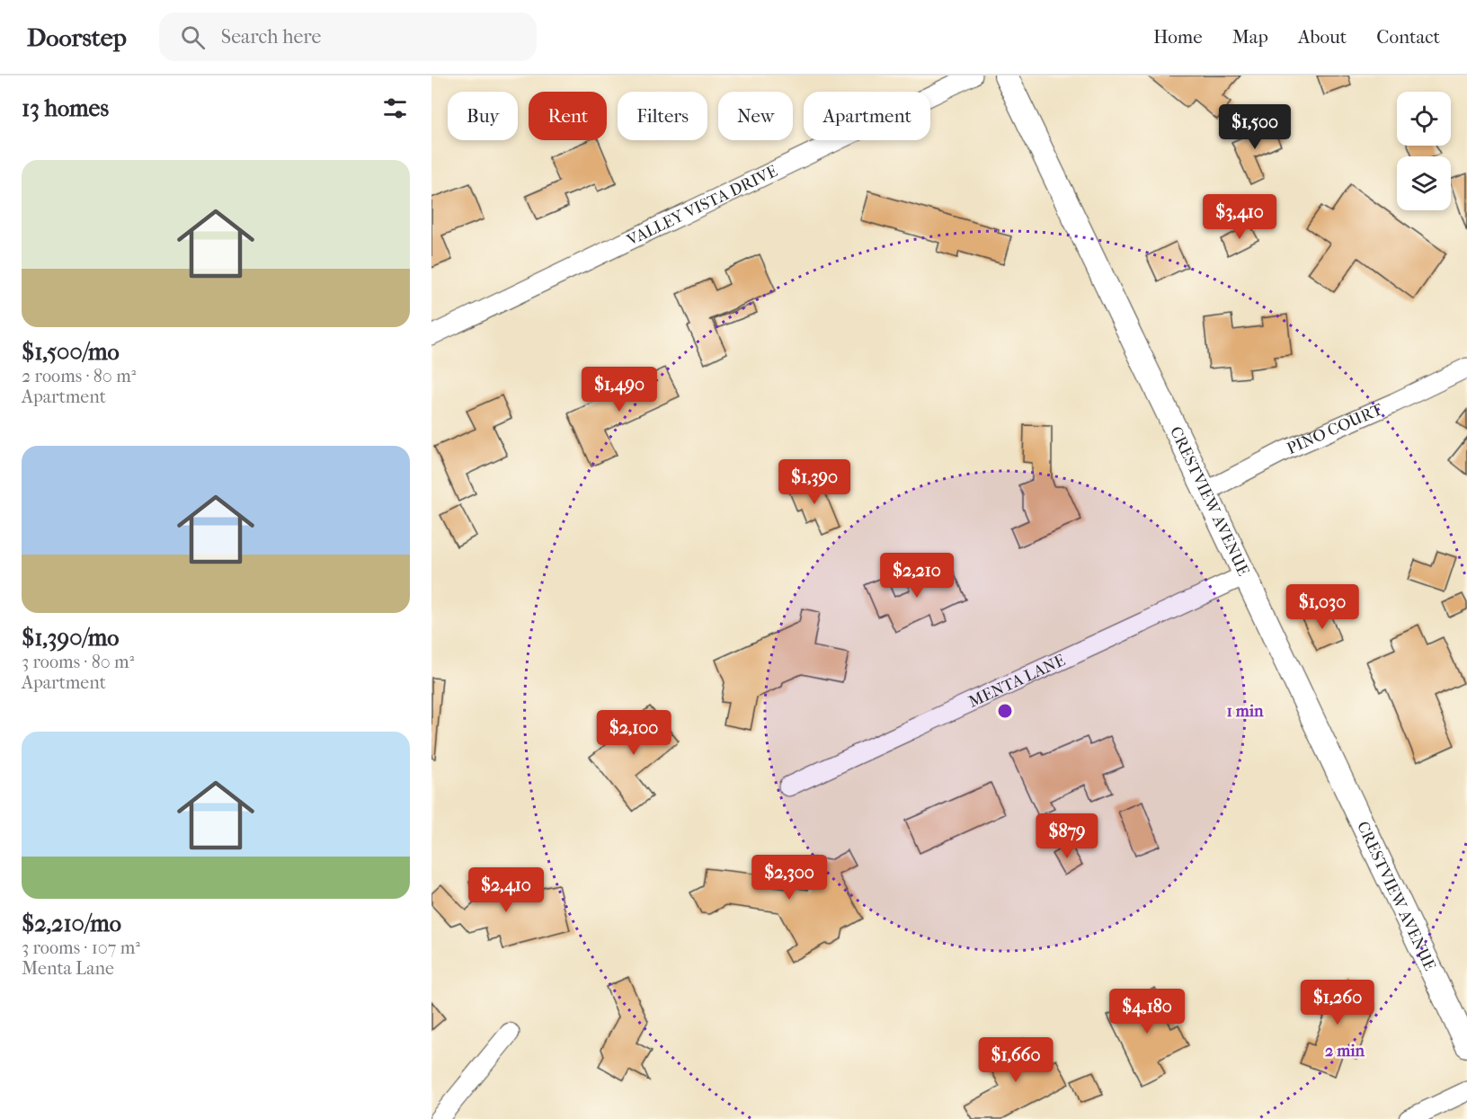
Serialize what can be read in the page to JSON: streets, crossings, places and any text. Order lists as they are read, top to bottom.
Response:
{
  "streets": {
    "street": [
      "VALLEY VISTA DRIVE",
      "PINO COURT",
      "CRESTVIEW AVENUE",
      "MENTA LANE"
    ]
  },
  "crossings": [
    ["PINO COURT", "CRESTVIEW AVENUE"],
    ["CRESTVIEW AVENUE", "MENTA LANE"]
  ],
  "page": {
    "header": "Doorstep",
    "search": "Search here",
    "nav": [
      "Home",
      "Map",
      "About",
      "Contact"
    ],
    "heading": "13 homes",
    "chip": [
      "Buy",
      "Rent",
      "Filters",
      "New",
      "Apartment"
    ],
    "price": [
      "$1,500",
      "$3,410",
      "$1,490",
      "$1,390",
      "$2,210",
      "$1,030",
      "$2,100",
      "$879",
      "$2,300",
      "$2,410",
      "$1,260",
      "$4,180",
      "$1,660"
    ],
    "list": [
      {
        "name": "$1,500/mo",
        "note": "2 rooms · 80 m² · Apartment"
      },
      {
        "name": "$1,390/mo",
        "note": "3 rooms · 80 m² · Apartment"
      },
      {
        "name": "$2,210/mo",
        "note": "3 rooms · 107 m² · Menta Lane"
      }
    ]
  },
  "rings": ["1 min", "2 min"]
}
